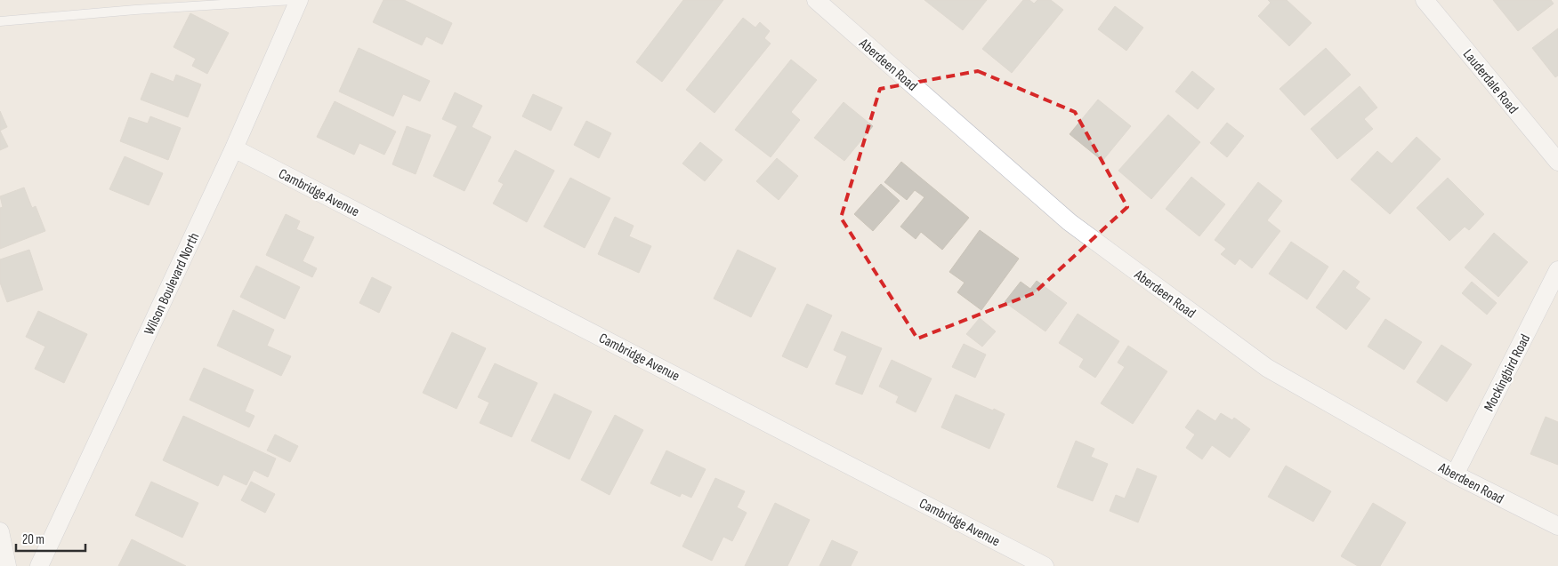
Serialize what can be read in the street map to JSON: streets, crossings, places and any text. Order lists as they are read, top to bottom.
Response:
{
  "streets": {
    "street": [
      "Aberdeen Road",
      "Lauderdale Road",
      "Cambridge Avenue",
      "Wilson Boulevard North",
      "Mockingbird Road"
    ]
  },
  "crossings": [
    ["Aberdeen Road", "Mockingbird Road"],
    ["Cambridge Avenue", "Wilson Boulevard North"]
  ],
  "scale_bar": "20 m"
}
